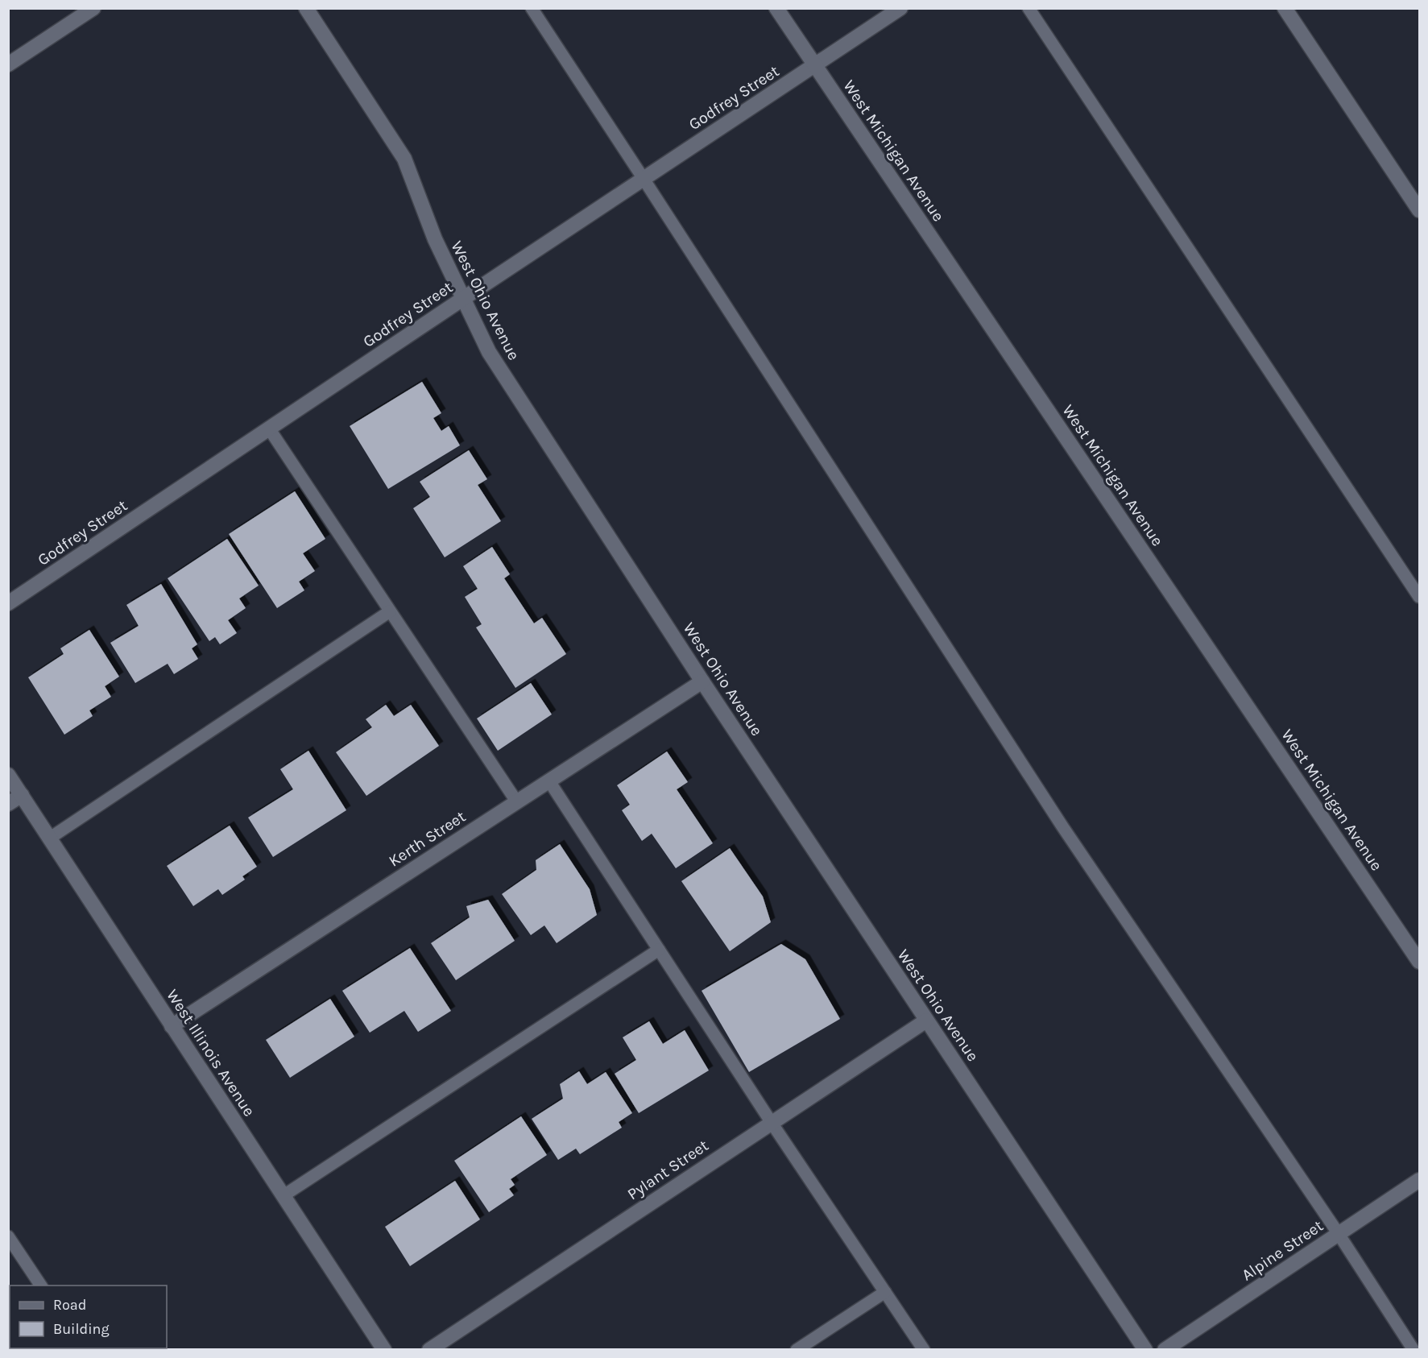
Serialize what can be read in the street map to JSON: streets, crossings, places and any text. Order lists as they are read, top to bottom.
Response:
{
  "streets": {
    "street": [
      "Godfrey Street",
      "West Michigan Avenue",
      "West Ohio Avenue",
      "Kerth Street",
      "West Illinois Avenue",
      "Pylant Street",
      "Alpine Street"
    ]
  },
  "crossings": [
    ["Godfrey Street", "West Michigan Avenue"],
    ["Godfrey Street", "West Ohio Avenue"],
    ["West Ohio Avenue", "Kerth Street"],
    ["West Ohio Avenue", "Pylant Street"],
    ["Kerth Street", "West Illinois Avenue"]
  ],
  "legend": ["Road", "Building"]
}
